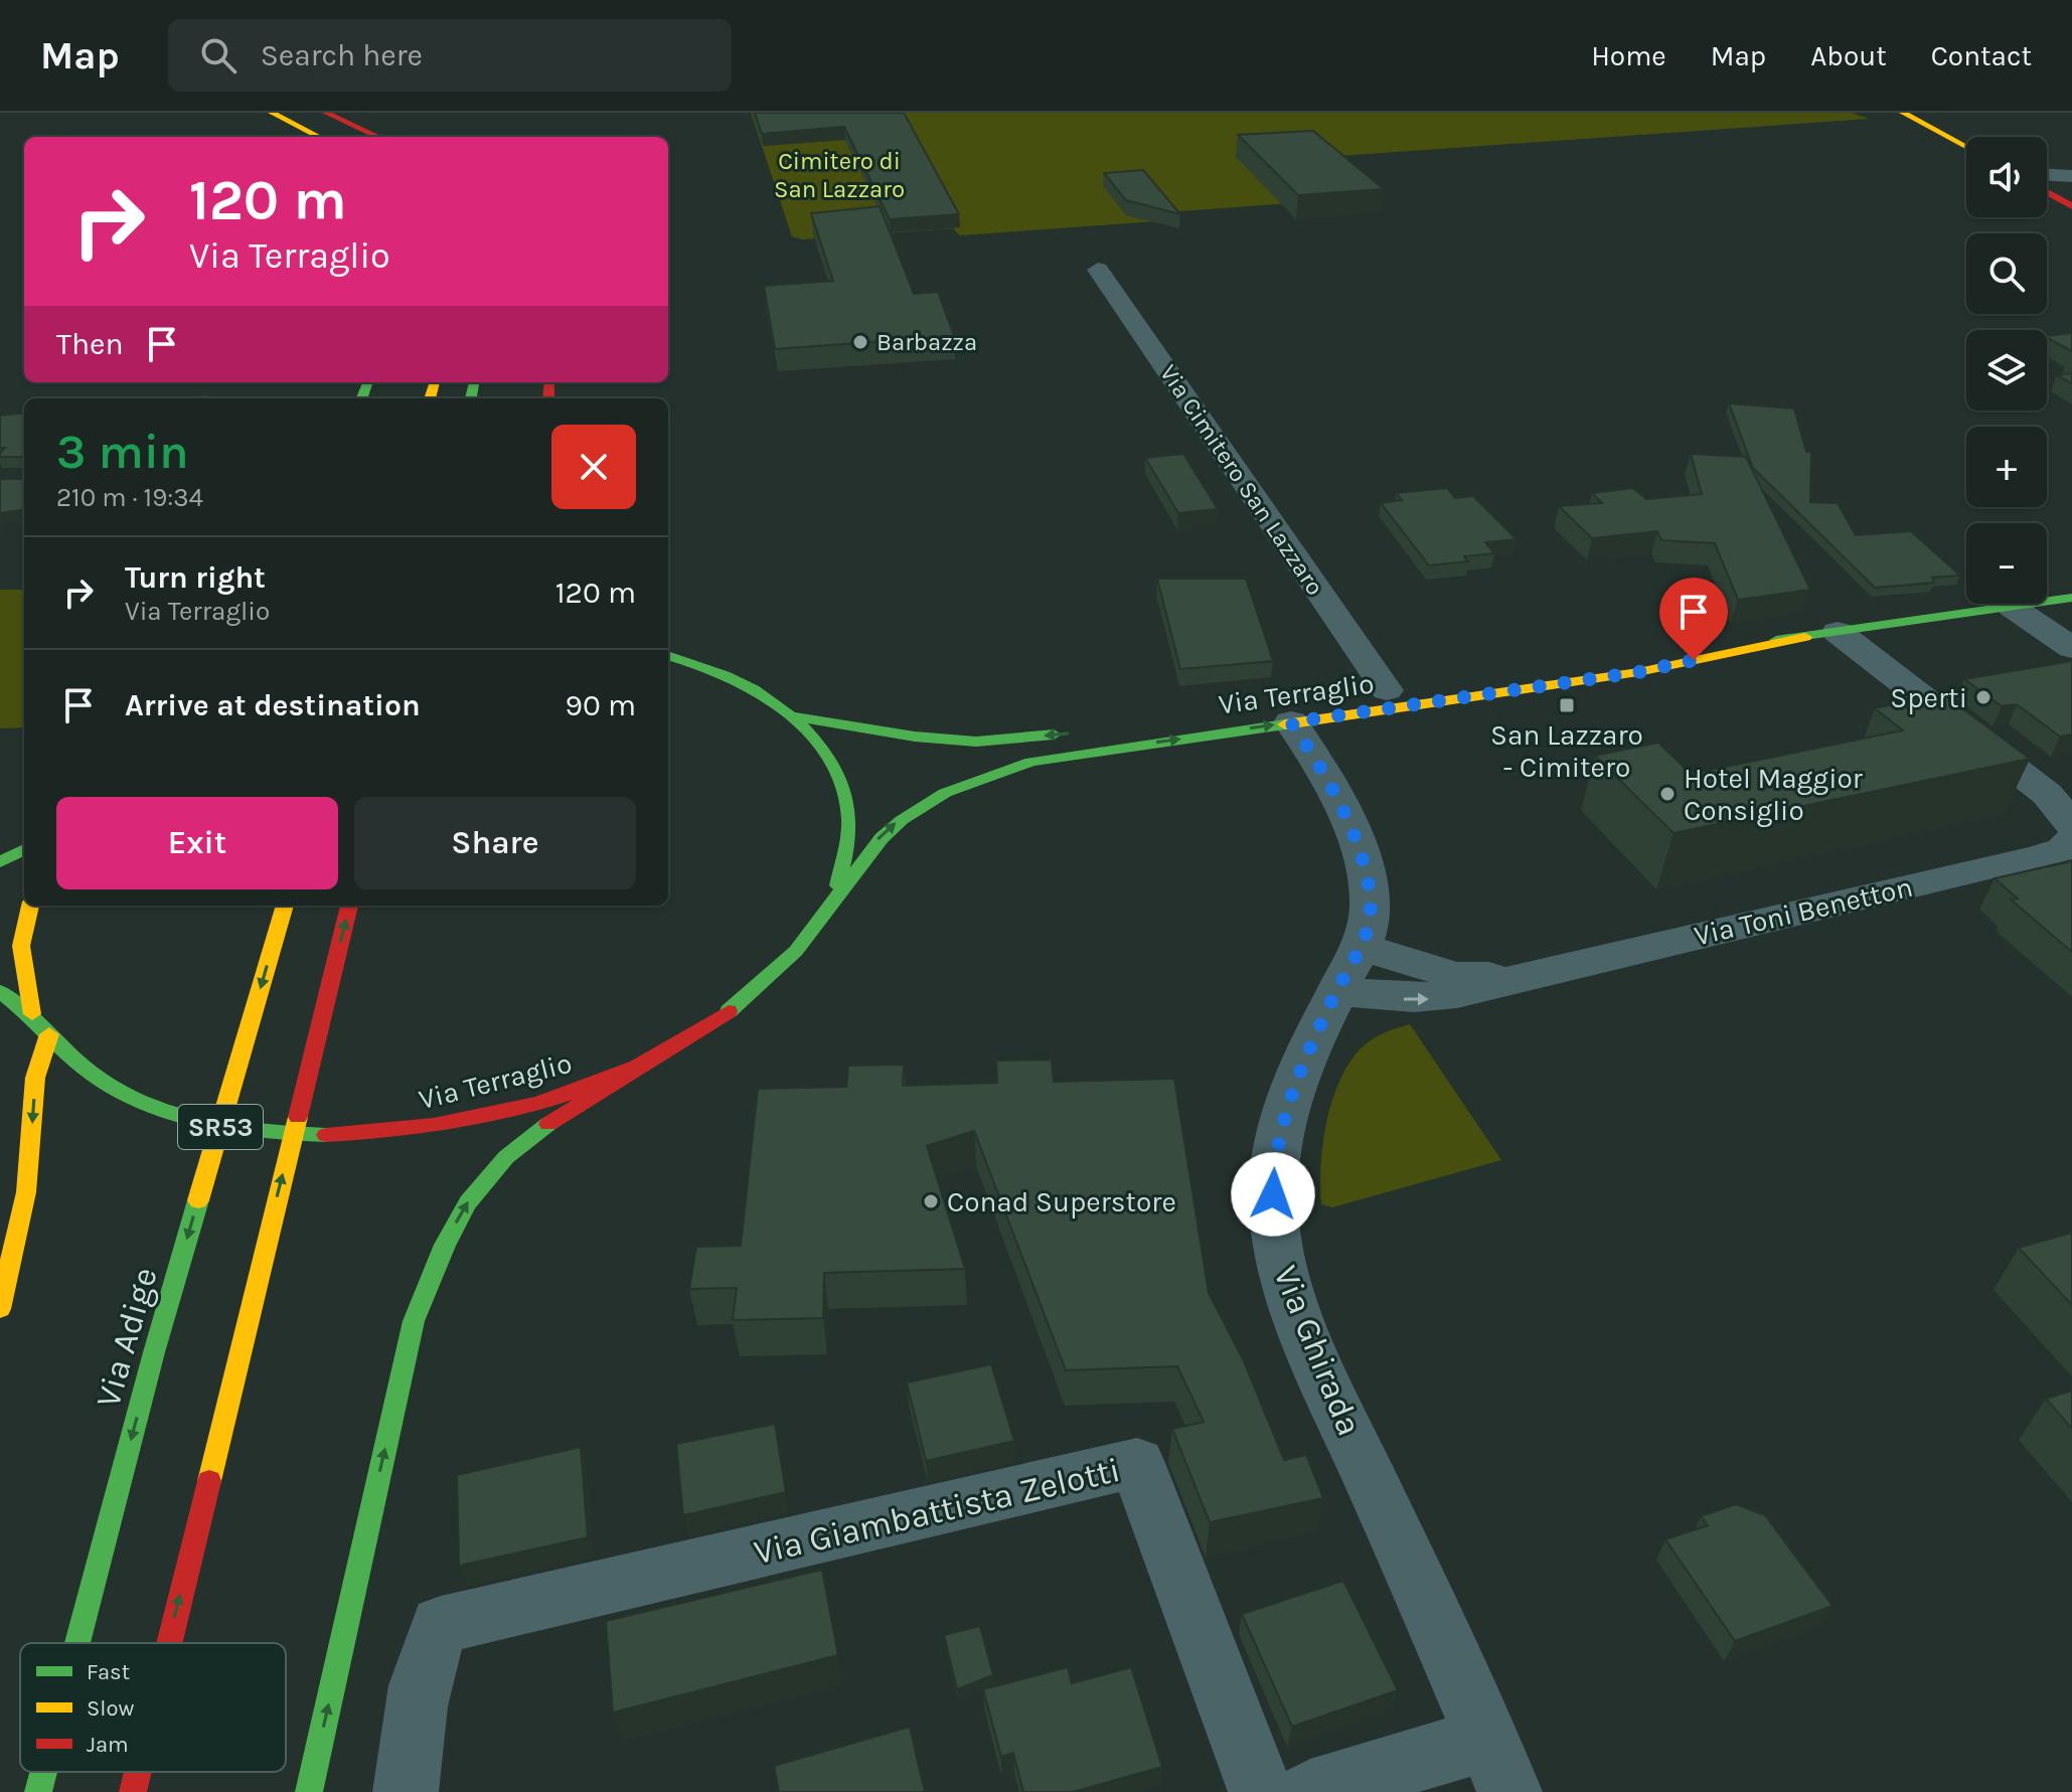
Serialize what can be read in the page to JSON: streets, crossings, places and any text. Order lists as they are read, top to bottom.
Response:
{
  "streets": {
    "main road": ["Via Terraglio", "SR53", "Via Adige"],
    "street": [
      "Via Cimitero San Lazzaro",
      "Via Toni Benetton",
      "Via Ghirada",
      "Via Giambattista Zelotti"
    ]
  },
  "crossings": [
    ["Via Cimitero San Lazzaro", "Via Terraglio"],
    ["Via Terraglio", "Via Ghirada"],
    ["Via Toni Benetton", "Via Ghirada"]
  ],
  "parks": ["Cimitero di San Lazzaro"],
  "places": {
    "other": [
      "Barbazza",
      "Sperti",
      "Hotel Maggior Consiglio",
      "Conad Superstore"
    ],
    "transit": ["San Lazzaro - Cimitero"]
  },
  "legend": ["Fast", "Slow", "Jam"],
  "page": {
    "header": "Map",
    "search": "Search here",
    "nav": [
      "Home",
      "Map",
      "About",
      "Contact"
    ],
    "map_buttons": ["+", "−"],
    "turn": ["120 m", "Via Terraglio"],
    "then": "Then",
    "heading": ["3 min", "210 m · 19:34"],
    "list": [
      {
        "name": "Turn right",
        "note": "Via Terraglio",
        "value": "120 m"
      },
      {
        "name": "Arrive at destination",
        "value": "90 m"
      }
    ],
    "buttons": ["Exit", "Share"]
  }
}
